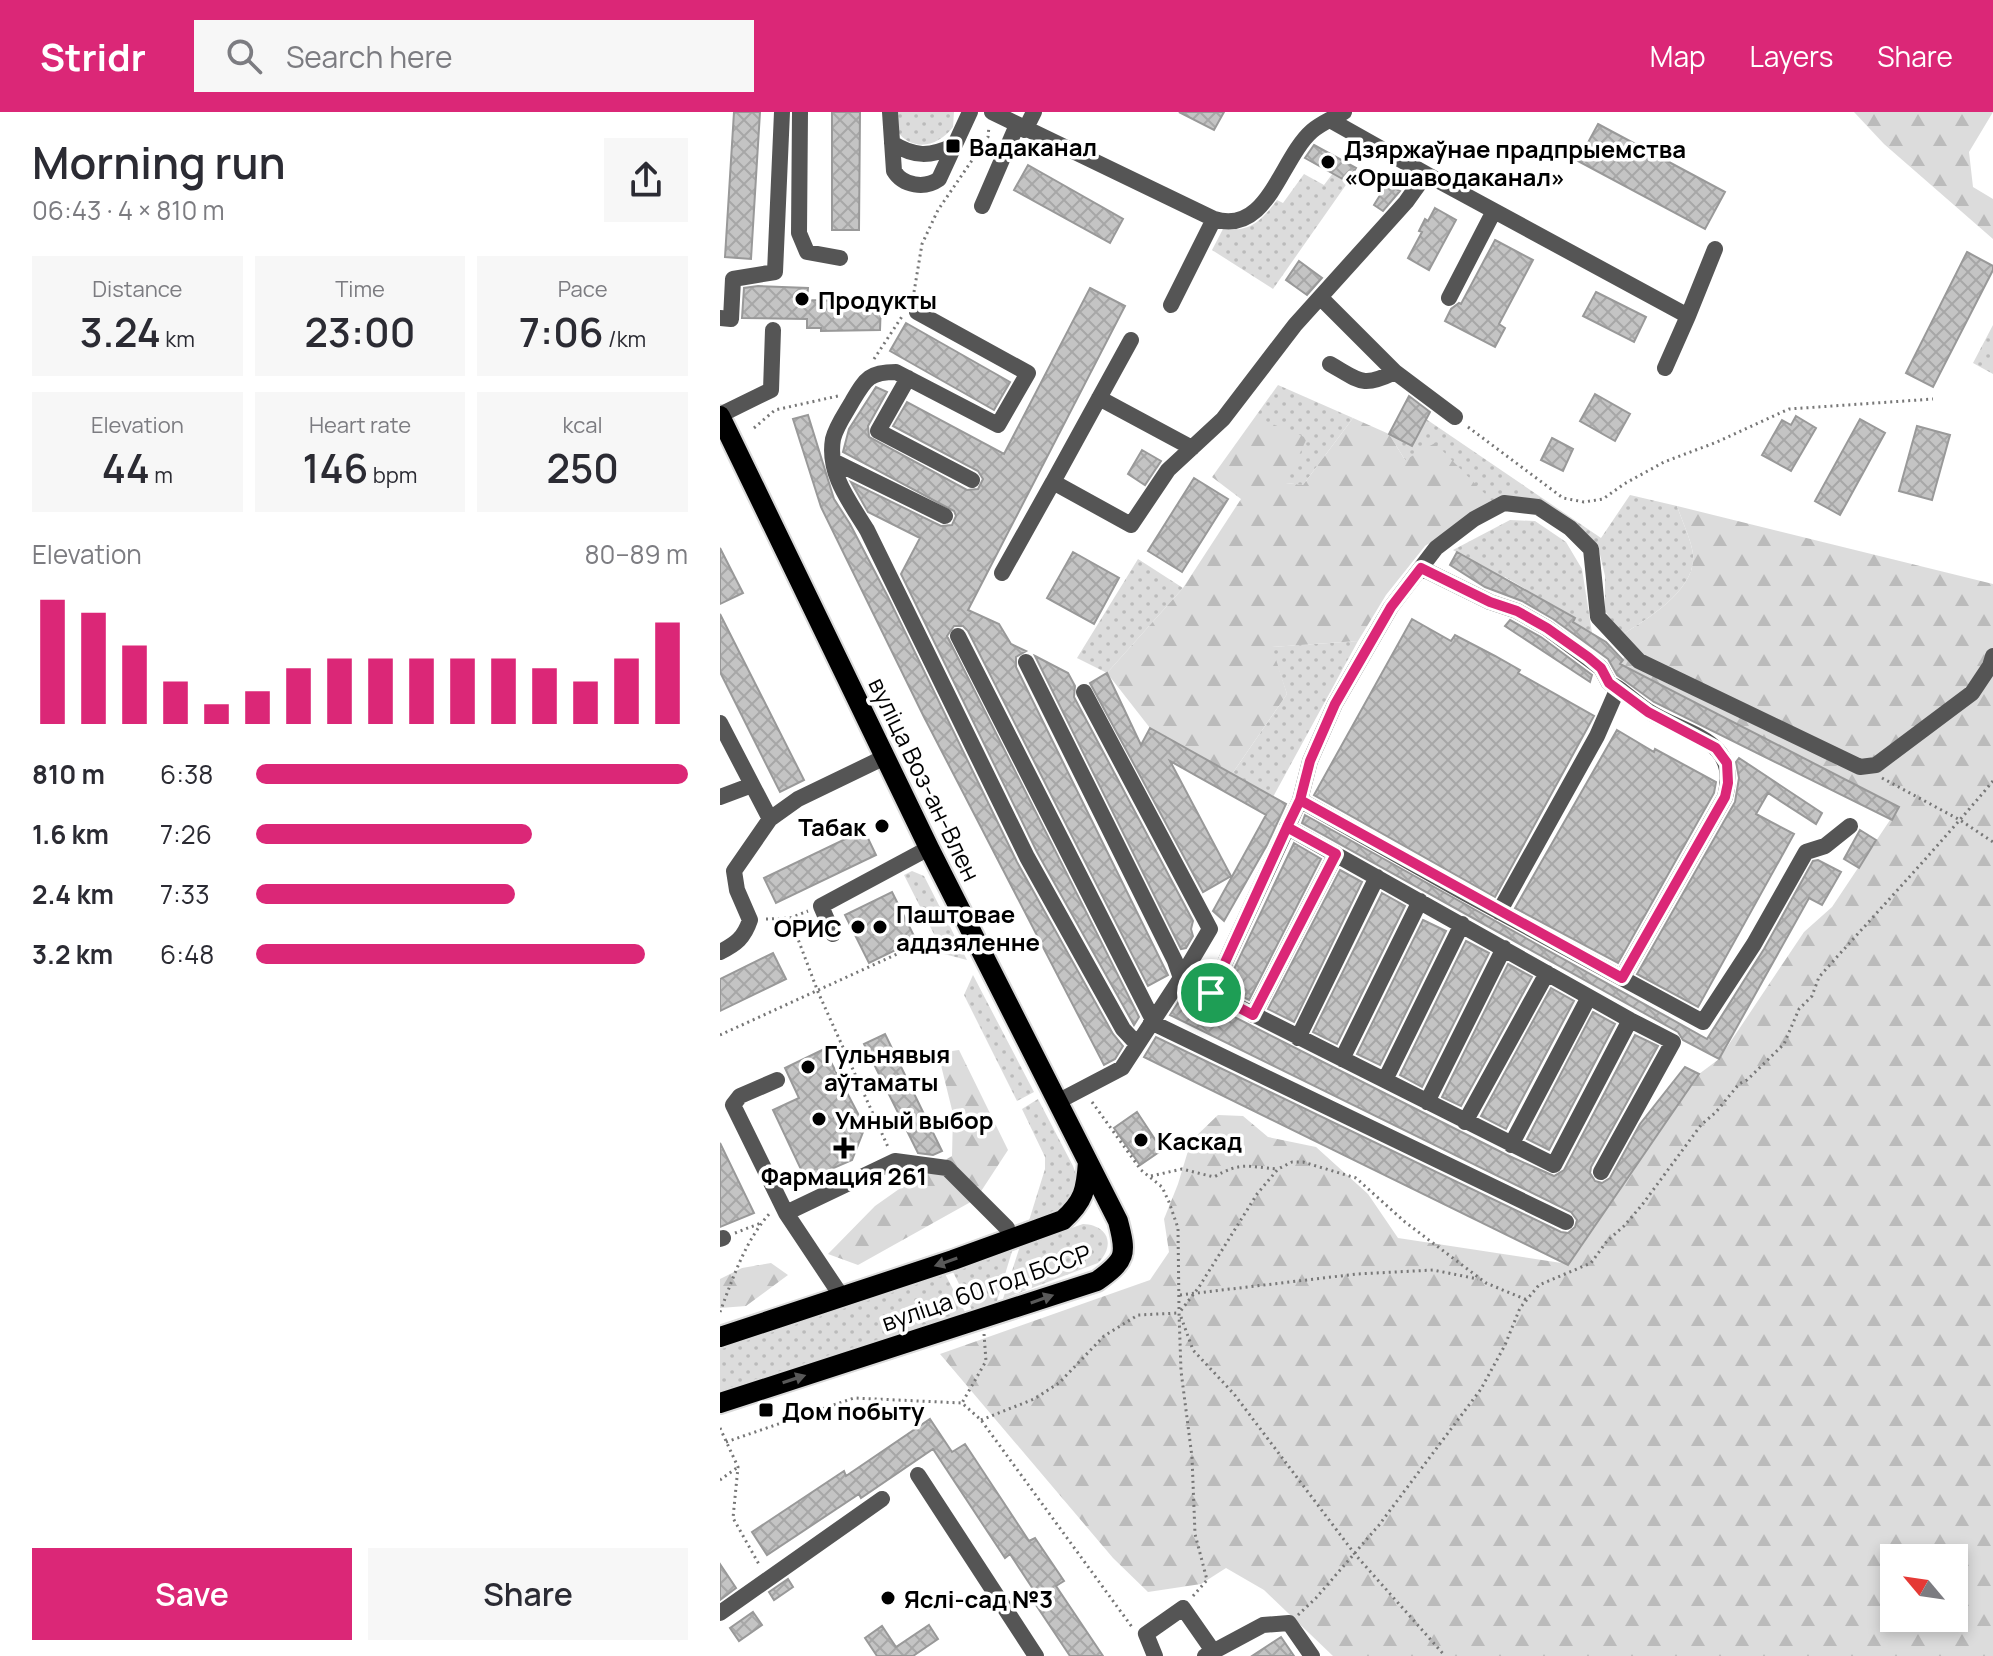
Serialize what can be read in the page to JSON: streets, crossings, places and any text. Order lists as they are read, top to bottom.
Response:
{
  "streets": {
    "main road": ["вуліца Воз-ан-Влен", "вуліца 60 год БССР"]
  },
  "crossings": [
    ["вуліца Воз-ан-Влен", "вуліца 60 год БССР"]
  ],
  "places": {
    "transit": ["Вадаканал", "Дом побыту"],
    "other": [
      "Дзяржаўнае прадпрыемства «Оршаводаканал»",
      "Продукты",
      "Табак",
      "ОРИС",
      "Паштовае аддзяленне",
      "Гульнявыя аўтаматы",
      "Умный выбор",
      "Каскад",
      "Яслі-сад №3"
    ],
    "health": ["Фармация 261"]
  },
  "north": "top left",
  "page": {
    "header": "Stridr",
    "search": "Search here",
    "nav": ["Map", "Layers", "Share"],
    "heading": ["Morning run", "06:43 · 4 × 810 m"],
    "stats": [
      ["Distance", "3.24 km"],
      ["Time", "23:00"],
      ["Pace", "7:06 /km"],
      ["Elevation", "44 m"],
      ["Heart rate", "146 bpm"],
      ["kcal", "250"]
    ],
    "chart": ["Elevation", "80–89 m"],
    "list": [
      {
        "name": "810 m",
        "note": "6:38"
      },
      {
        "name": "1.6 km",
        "note": "7:26"
      },
      {
        "name": "2.4 km",
        "note": "7:33"
      },
      {
        "name": "3.2 km",
        "note": "6:48"
      }
    ],
    "buttons": ["Save", "Share"]
  }
}
